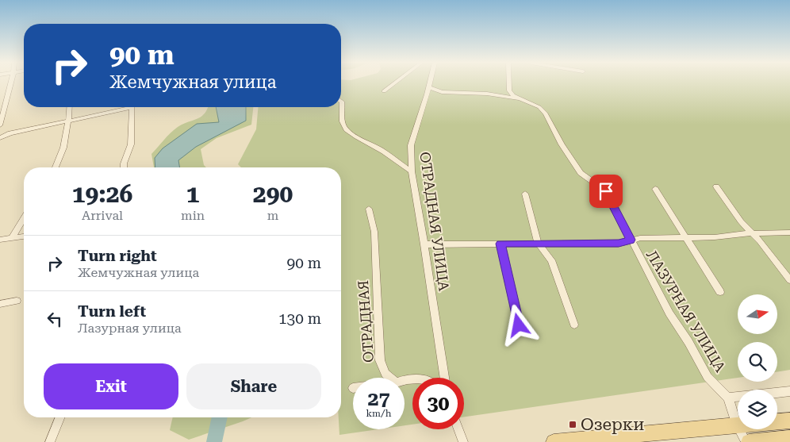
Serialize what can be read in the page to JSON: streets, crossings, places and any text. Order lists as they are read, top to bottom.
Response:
{
  "streets": {
    "street": ["ОТРАДНАЯ УЛИЦА", "ЛАЗУРНАЯ УЛИЦА", "ОТРАДНАЯ"]
  },
  "places": {
    "transit": ["Озерки"]
  },
  "north": "right",
  "page": {
    "turn": ["90 m", "Жемчужная улица"],
    "eta": [
      "19:26",
      "Arrival",
      "1",
      "min",
      "290",
      "m"
    ],
    "list": [
      {
        "name": "Turn right",
        "note": "Жемчужная улица",
        "value": "90 m"
      },
      {
        "name": "Turn left",
        "note": "Лазурная улица",
        "value": "130 m"
      }
    ],
    "buttons": ["Exit", "Share"],
    "speed": "27 km/h",
    "limit": "30"
  }
}
